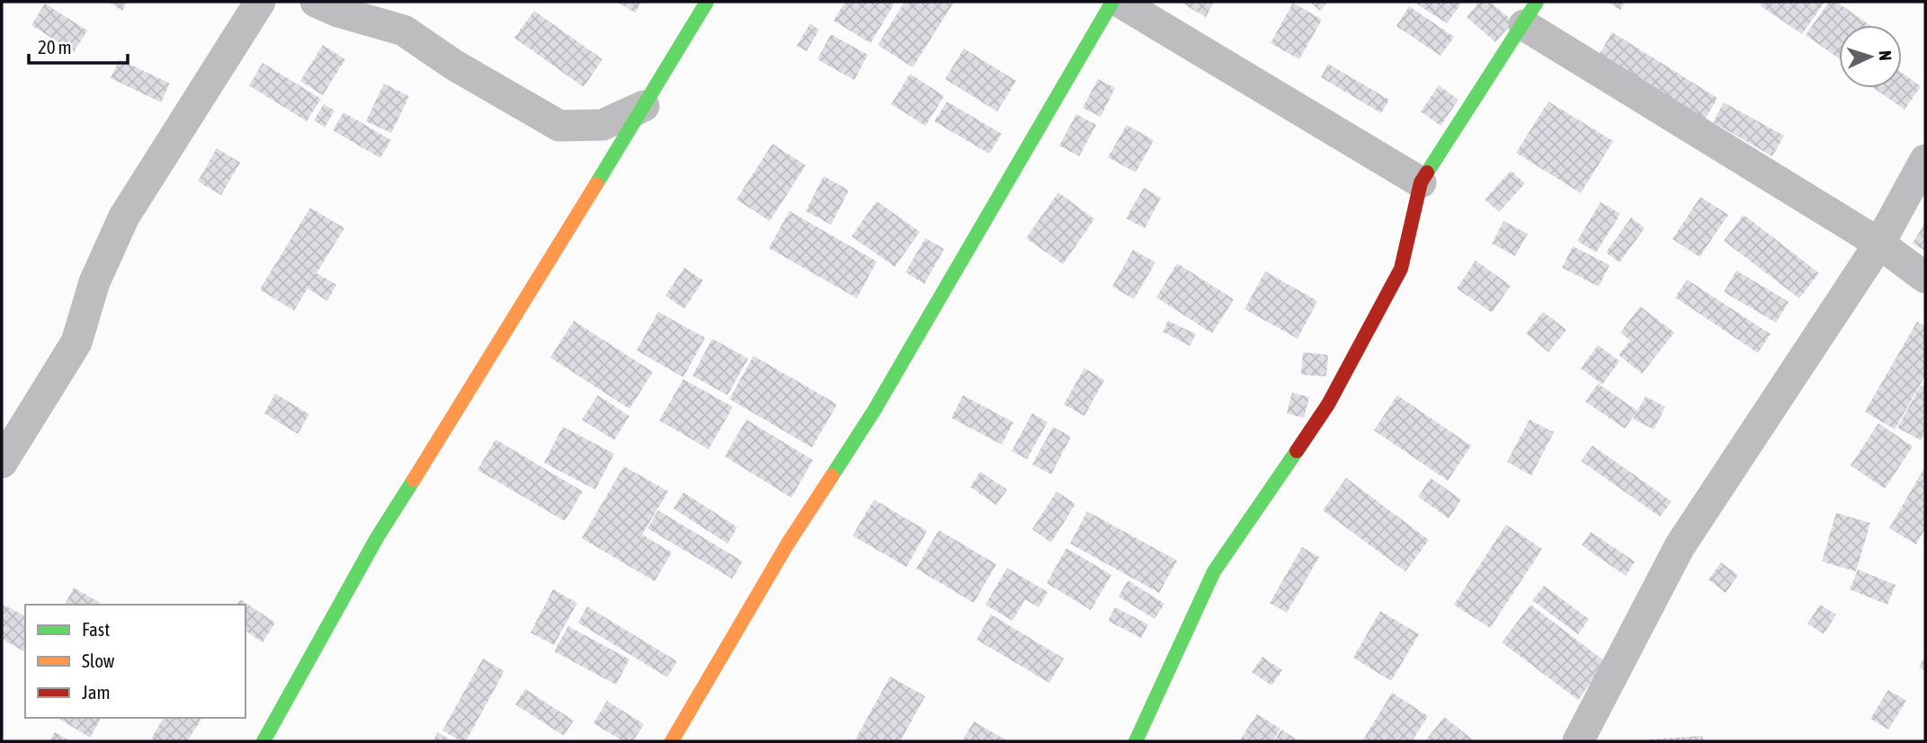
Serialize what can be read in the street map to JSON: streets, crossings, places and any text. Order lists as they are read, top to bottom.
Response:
{
  "legend": ["Fast", "Slow", "Jam"],
  "scale_bar": "20 m",
  "north": "right"
}
